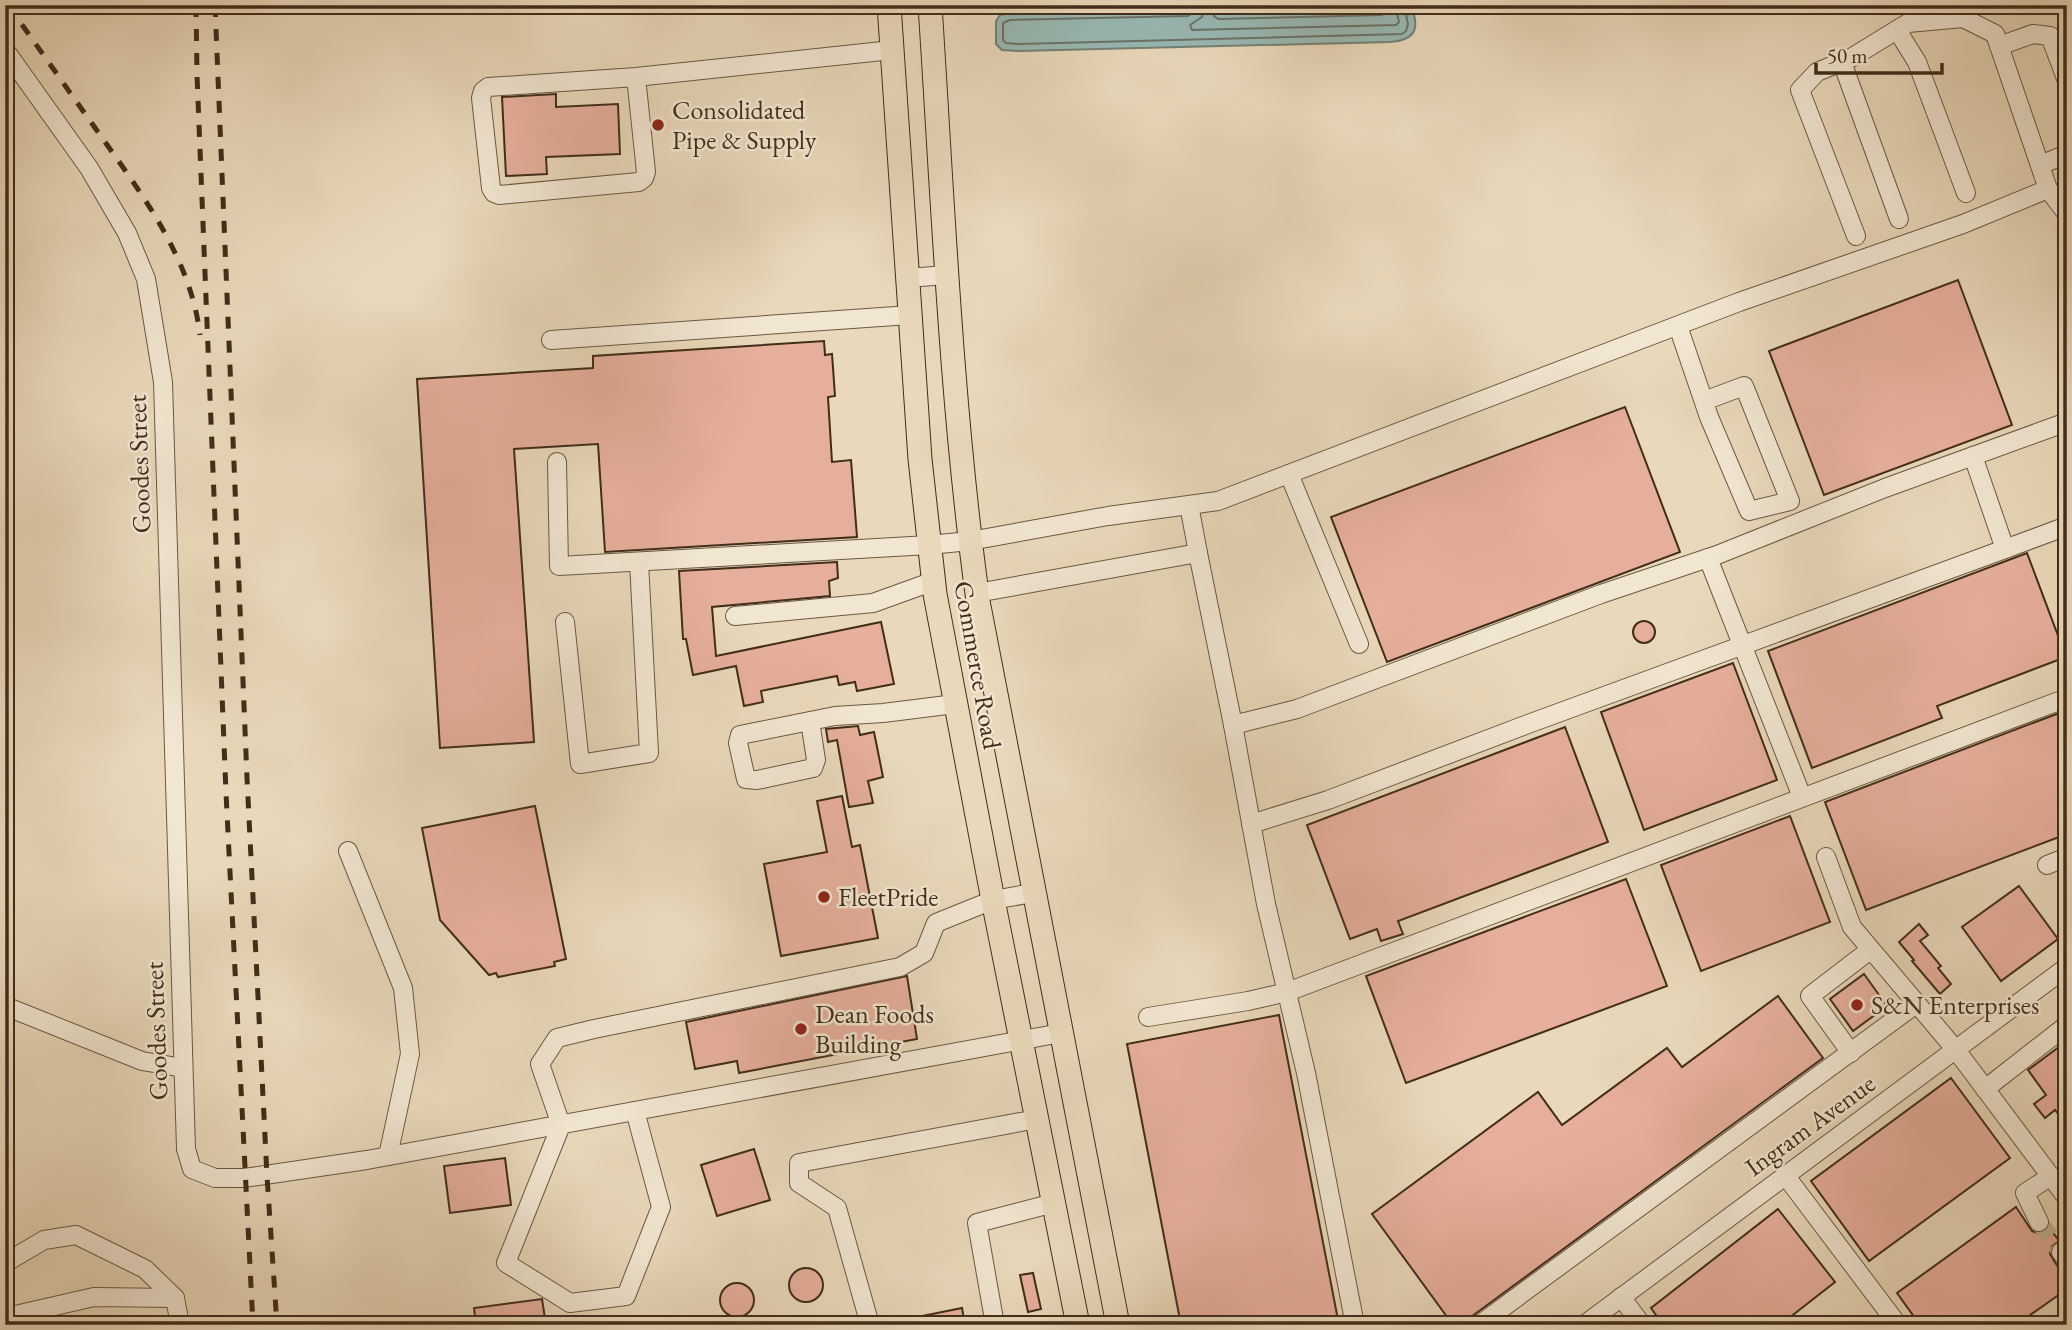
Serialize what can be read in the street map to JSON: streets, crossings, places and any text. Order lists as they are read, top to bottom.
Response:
{
  "streets": {
    "main road": ["Commerce Road"],
    "street": ["Goodes Street", "Ingram Avenue"]
  },
  "crossings": [
    ["Goodes Street", "Commerce Road"]
  ],
  "places": [
    "Consolidated Pipe & Supply",
    "FleetPride",
    "S&N Enterprises",
    "Dean Foods Building"
  ],
  "scale_bar": "50 m"
}
